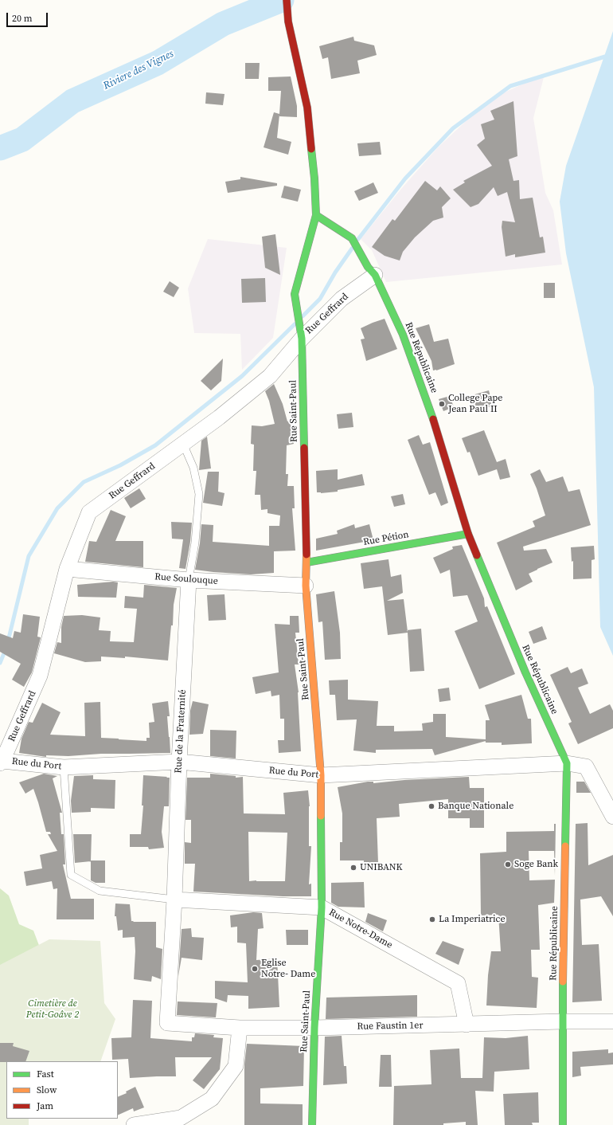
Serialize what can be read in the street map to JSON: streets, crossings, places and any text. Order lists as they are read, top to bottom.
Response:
{
  "streets": {
    "street": [
      "Rue Geffrard",
      "Rue Républicaine",
      "Rue Saint-Paul",
      "Rue Pétion",
      "Rue Soulouque",
      "Rue de la Fraternité",
      "Rue du Port",
      "Rue Notre-Dame",
      "Rue Faustin 1er"
    ]
  },
  "crossings": [
    ["Rue Geffrard", "Rue Républicaine"],
    ["Rue Geffrard", "Rue Saint-Paul"],
    ["Rue Geffrard", "Rue Soulouque"],
    ["Rue Geffrard", "Rue de la Fraternité"],
    ["Rue Geffrard", "Rue du Port"],
    ["Rue Républicaine", "Rue Saint-Paul"],
    ["Rue Républicaine", "Rue Pétion"],
    ["Rue Républicaine", "Rue du Port"],
    ["Rue Républicaine", "Rue Faustin 1er"],
    ["Rue Saint-Paul", "Rue Pétion"],
    ["Rue Saint-Paul", "Rue Soulouque"],
    ["Rue Saint-Paul", "Rue du Port"],
    ["Rue Saint-Paul", "Rue Notre-Dame"],
    ["Rue Saint-Paul", "Rue Faustin 1er"],
    ["Rue Soulouque", "Rue de la Fraternité"],
    ["Rue de la Fraternité", "Rue du Port"],
    ["Rue de la Fraternité", "Rue Notre-Dame"],
    ["Rue de la Fraternité", "Rue Faustin 1er"],
    ["Rue Notre-Dame", "Rue Faustin 1er"]
  ],
  "water": ["Riviere des Vignes"],
  "parks": ["Cimetière de Petit-Goâve 2"],
  "places": [
    "College Pape Jean Paul II",
    "Banque Nationale",
    "Soge Bank",
    "UNIBANK",
    "La Imperiatrice",
    "Eglise Notre- Dame"
  ],
  "legend": ["Fast", "Slow", "Jam"],
  "scale_bar": "20 m"
}
